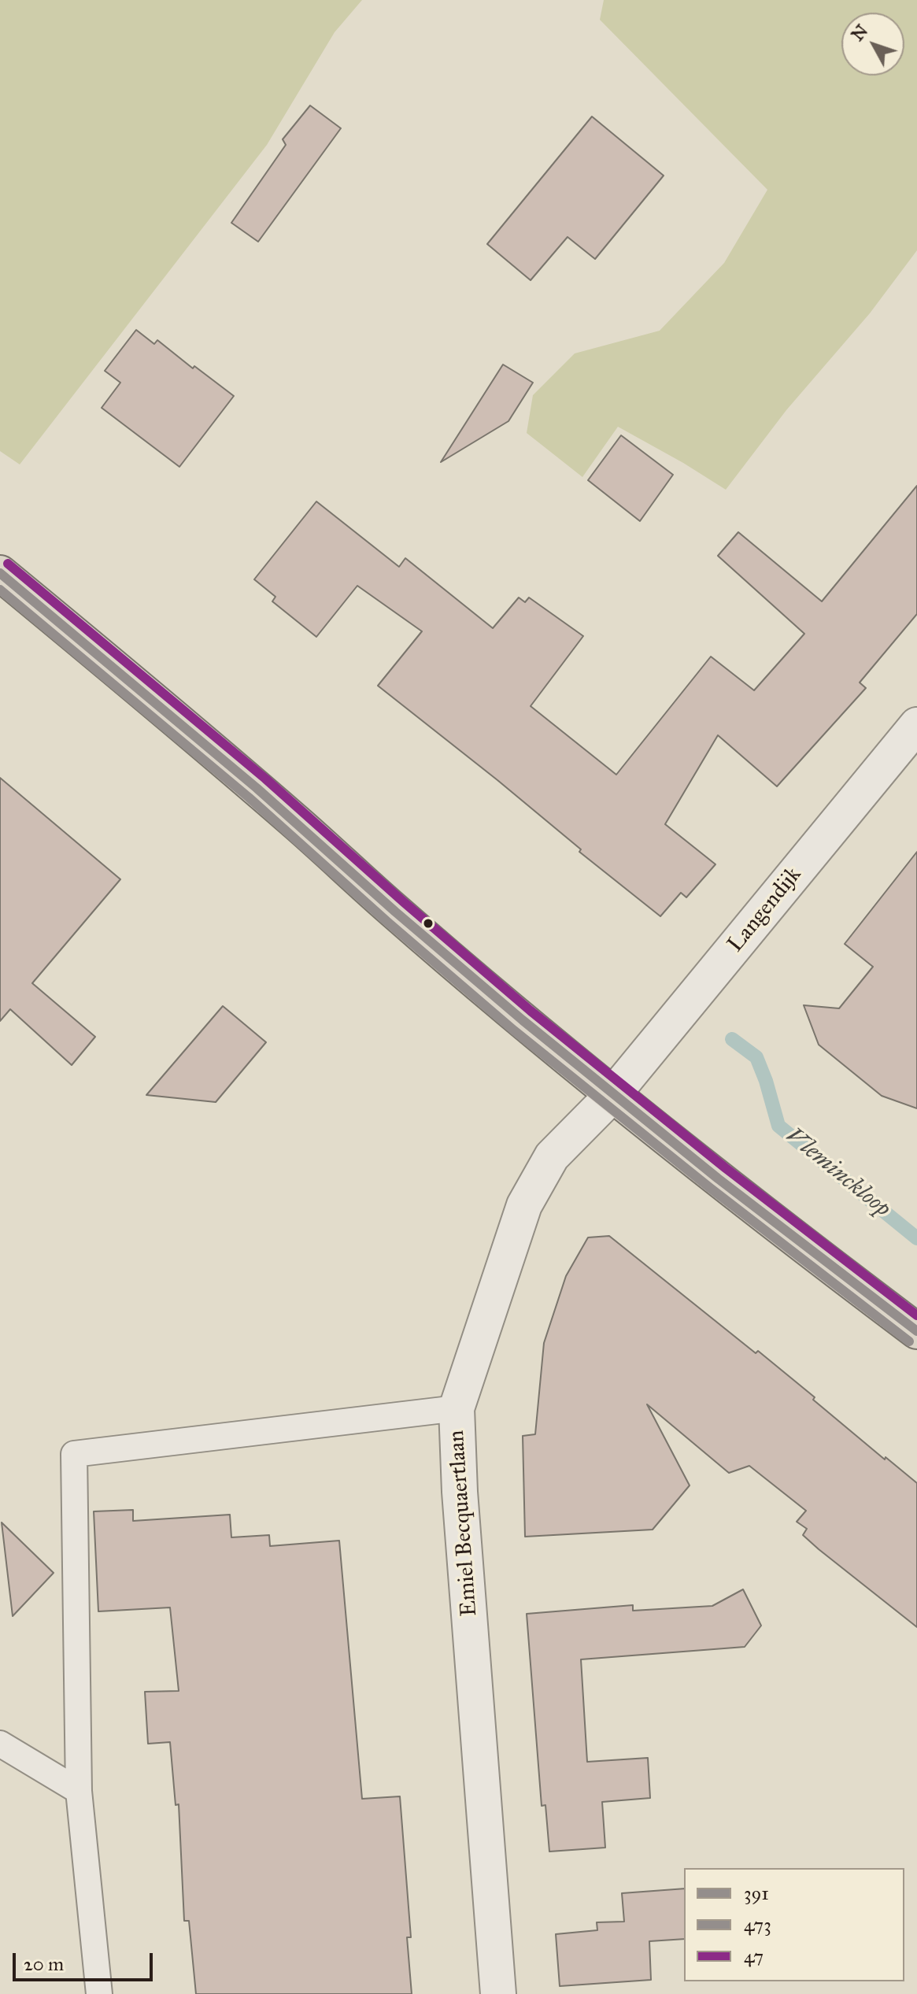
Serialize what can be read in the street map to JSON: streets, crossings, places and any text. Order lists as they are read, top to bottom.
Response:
{
  "streets": {
    "street": ["Langendijk", "Emiel Becquaertlaan"]
  },
  "crossings": [
    ["Langendijk", "Emiel Becquaertlaan"]
  ],
  "water": ["Vleminckloop"],
  "lines": ["transit line 47", "transit line 391", "transit line 473"],
  "legend": ["391", "473", "47"],
  "scale_bar": "20 m",
  "north": "top left"
}
